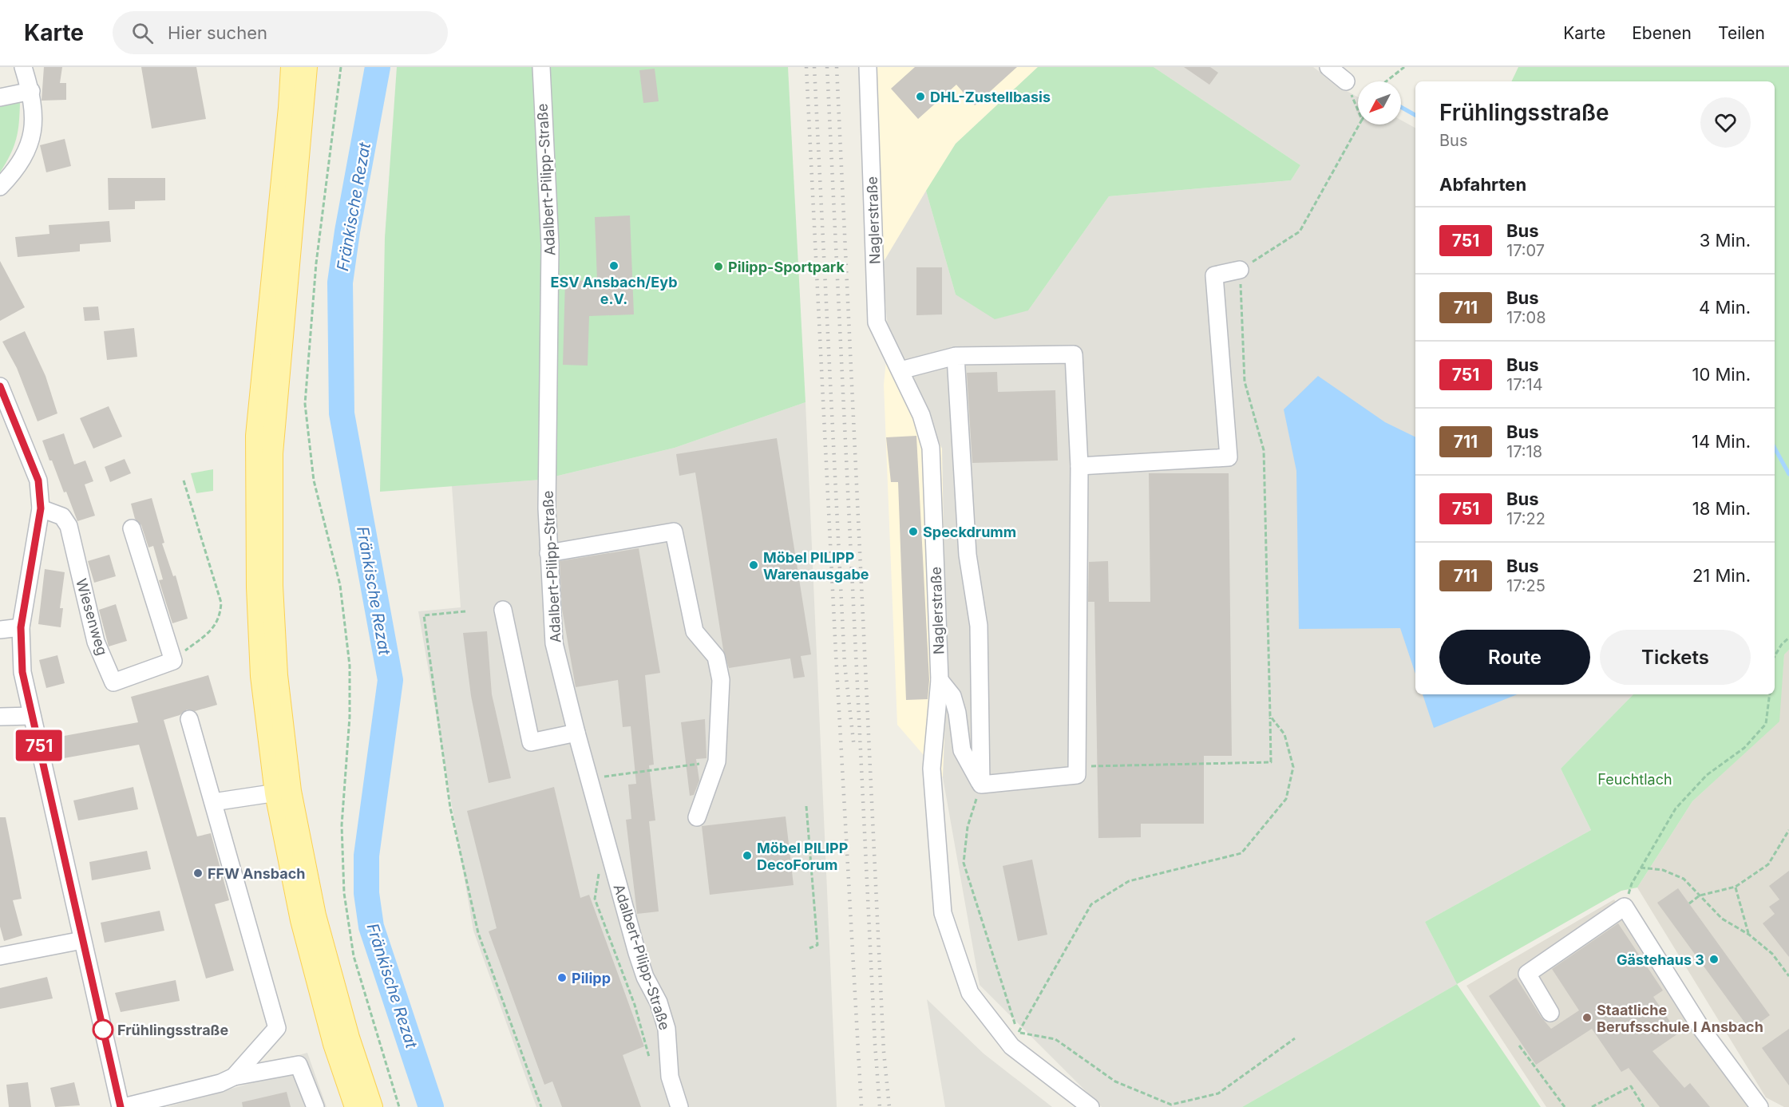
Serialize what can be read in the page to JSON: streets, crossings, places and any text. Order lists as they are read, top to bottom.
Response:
{
  "streets": {
    "street": ["Adalbert-Pilipp-Straße", "Naglerstraße", "Wiesenweg"]
  },
  "water": ["Fränkische Rezat"],
  "parks": ["Feuchtlach"],
  "places": [
    "DHL-Zustellbasis",
    "ESV Ansbach/Eyb e.V.",
    "Pilipp-Sportpark",
    "Speckdrumm",
    "Möbel PILIPP Warenausgabe",
    "Möbel PILIPP DecoForum",
    "FFW Ansbach",
    "Gästehaus 3",
    "Pilipp",
    "Staatliche Berufsschule I Ansbach",
    "Frühlingsstraße"
  ],
  "lines": ["bus line 751"],
  "north": "bottom left",
  "page": {
    "header": "Karte",
    "search": "Hier suchen",
    "nav": ["Karte", "Ebenen", "Teilen"],
    "on_map": "751",
    "heading": [
      ["Frühlingsstraße", "Bus"],
      "Abfahrten"
    ],
    "list": [
      {
        "mark": "751",
        "name": "Bus",
        "note": "17:07",
        "value": "3 Min."
      },
      {
        "mark": "711",
        "name": "Bus",
        "note": "17:08",
        "value": "4 Min."
      },
      {
        "mark": "751",
        "name": "Bus",
        "note": "17:14",
        "value": "10 Min."
      },
      {
        "mark": "711",
        "name": "Bus",
        "note": "17:18",
        "value": "14 Min."
      },
      {
        "mark": "751",
        "name": "Bus",
        "note": "17:22",
        "value": "18 Min."
      },
      {
        "mark": "711",
        "name": "Bus",
        "note": "17:25",
        "value": "21 Min."
      }
    ],
    "buttons": ["Route", "Tickets"]
  }
}
